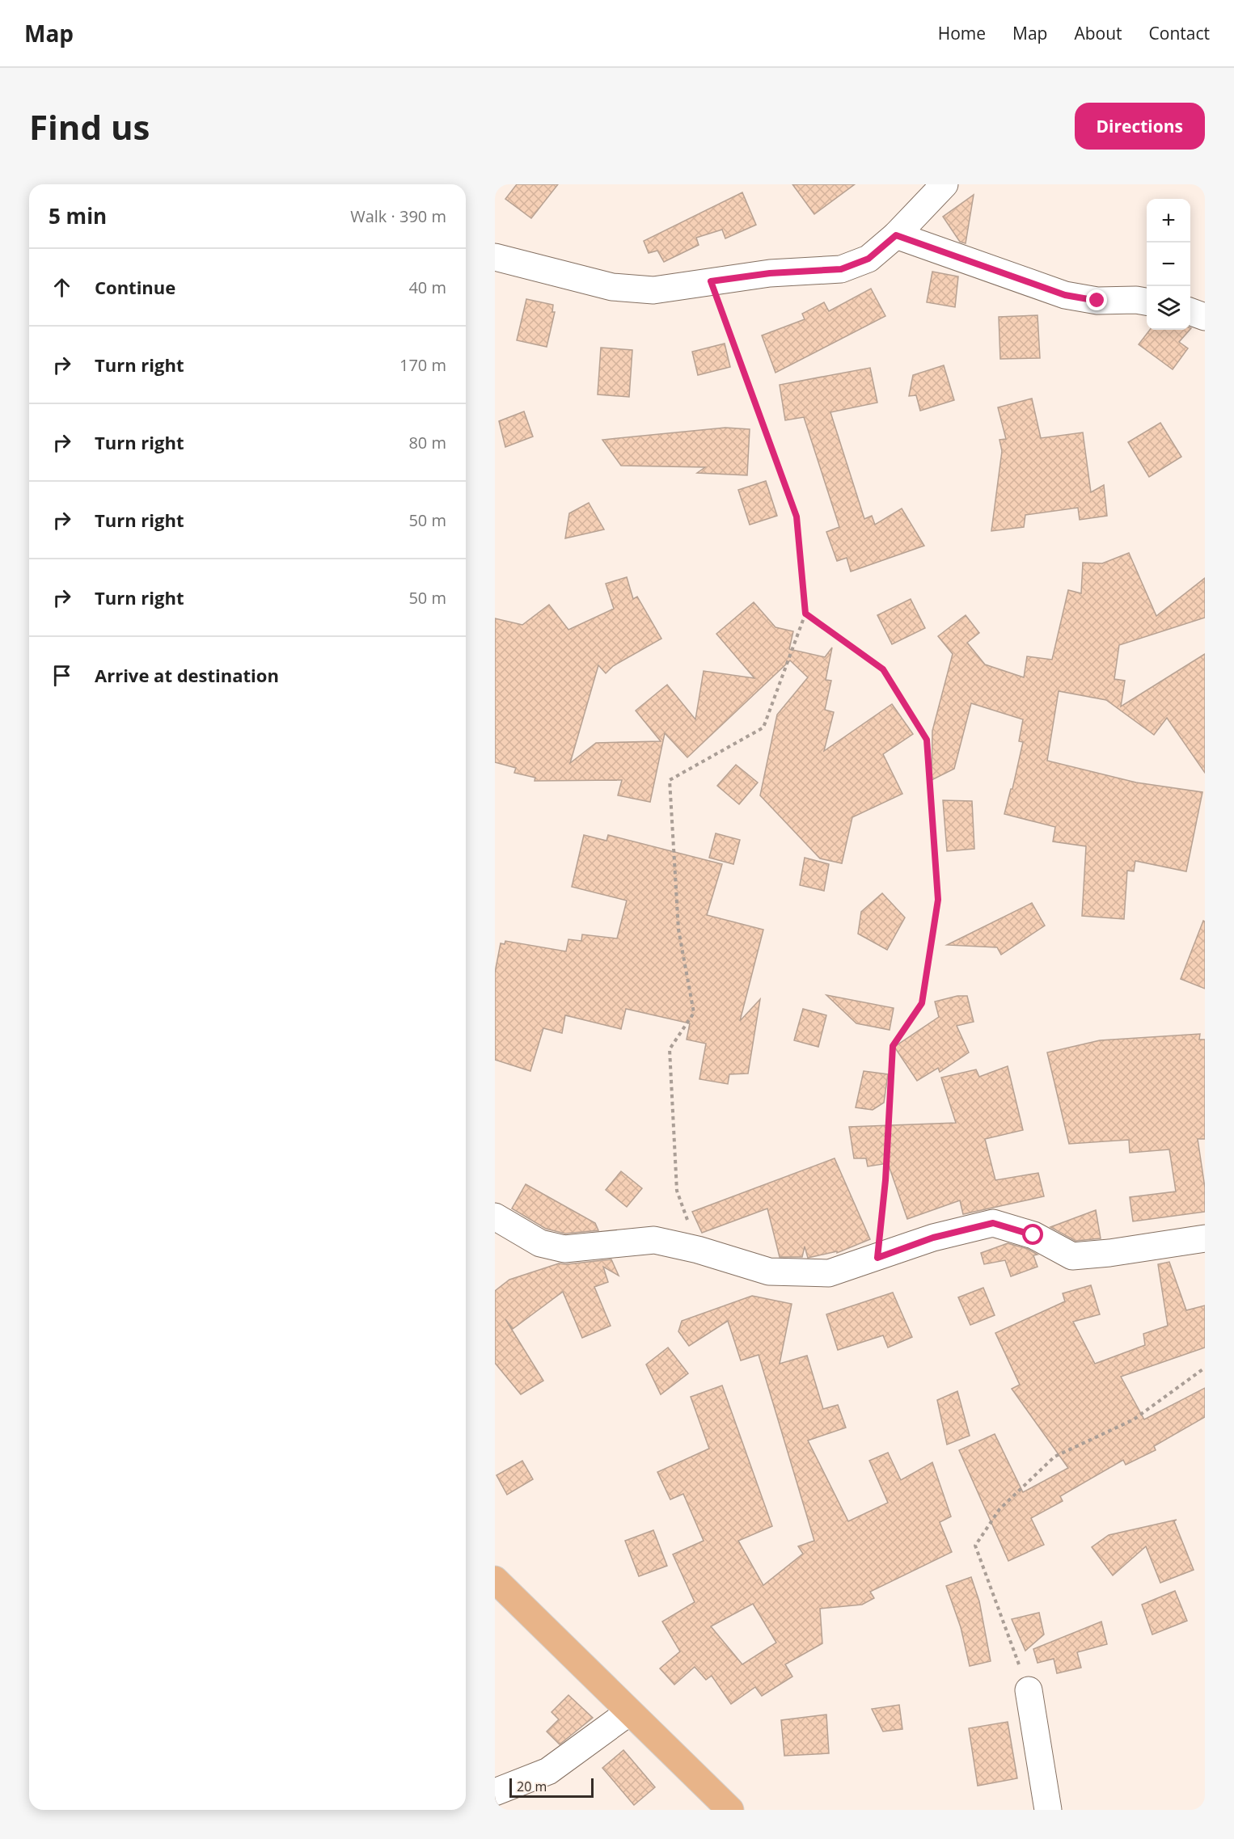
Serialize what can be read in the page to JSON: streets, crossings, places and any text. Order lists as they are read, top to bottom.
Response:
{
  "scale_bar": "20 m",
  "page": {
    "header": "Map",
    "nav": [
      "Home",
      "Map",
      "About",
      "Contact"
    ],
    "buttons": "Directions",
    "title": "Find us",
    "heading": ["5 min", "Walk · 390 m"],
    "map_buttons": ["+", "−"],
    "list": [
      ["Continue", "40 m"],
      ["Turn right", "170 m"],
      ["Turn right", "80 m"],
      ["Turn right", "50 m"],
      ["Turn right", "50 m"],
      "Arrive at destination"
    ],
    "scale": "20 m"
  }
}
